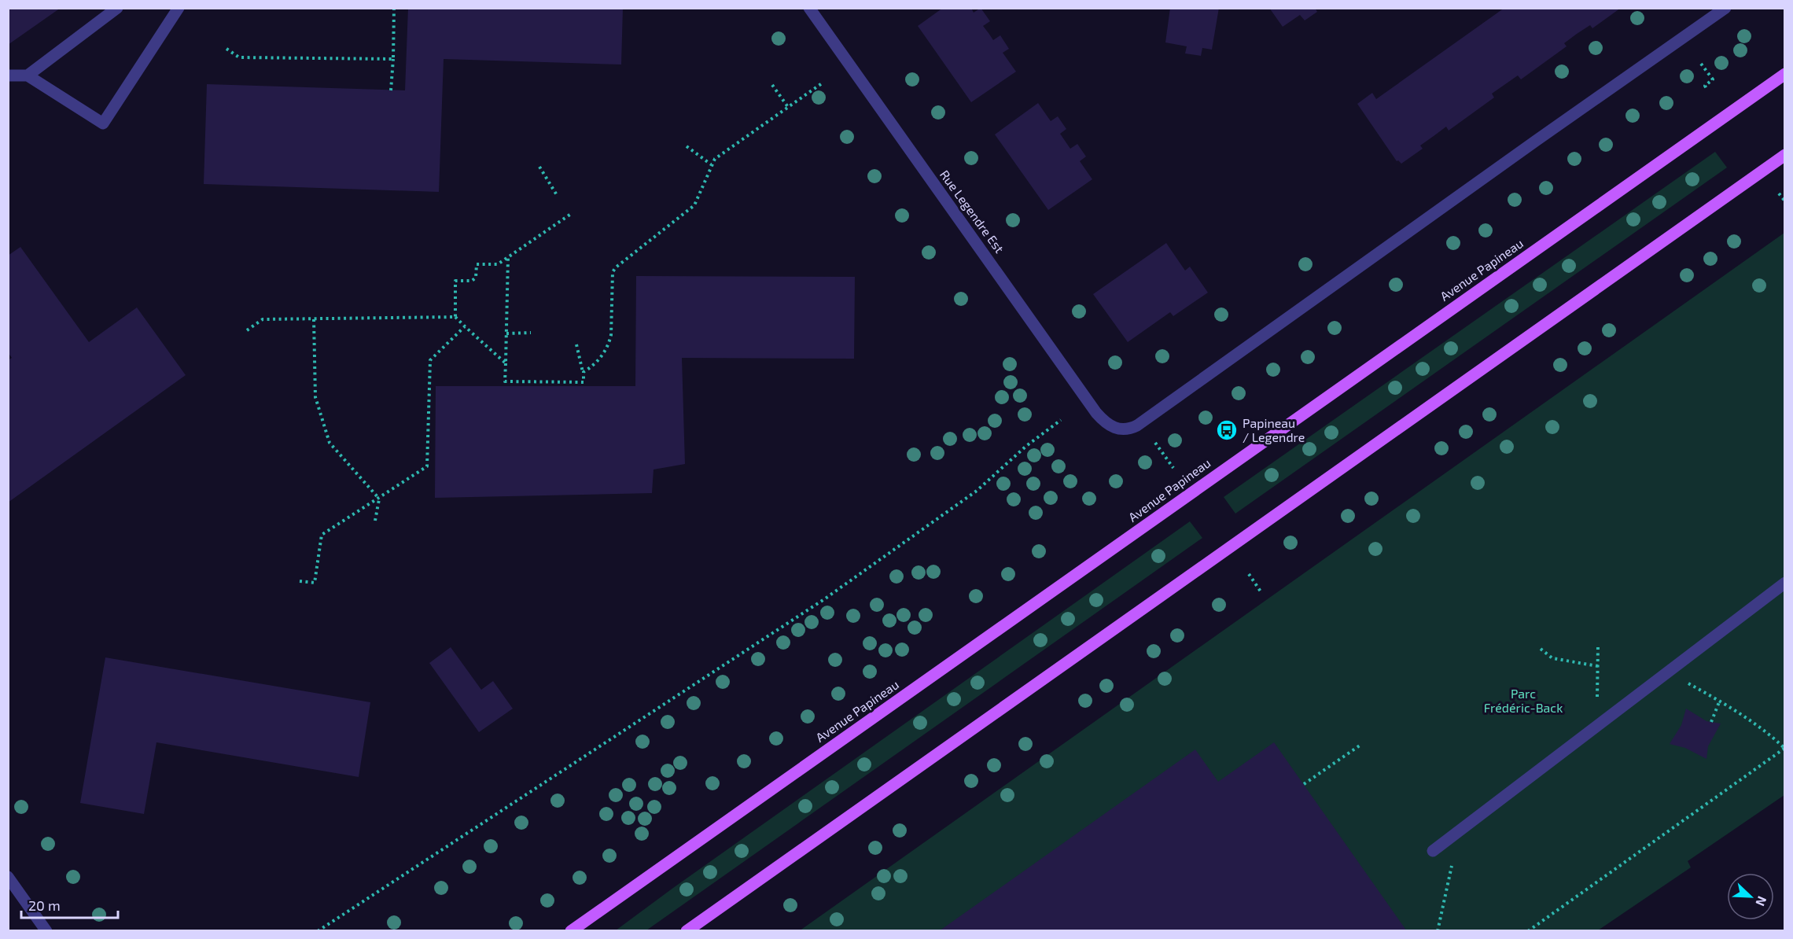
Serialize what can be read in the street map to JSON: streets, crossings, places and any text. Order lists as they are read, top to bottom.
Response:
{
  "streets": {
    "main road": ["Avenue Papineau"],
    "street": ["Rue Legendre Est"]
  },
  "parks": ["Parc Frédéric-Back"],
  "places": {
    "bus stop": ["Papineau / Legendre"]
  },
  "scale_bar": "20 m",
  "north": "bottom right"
}
